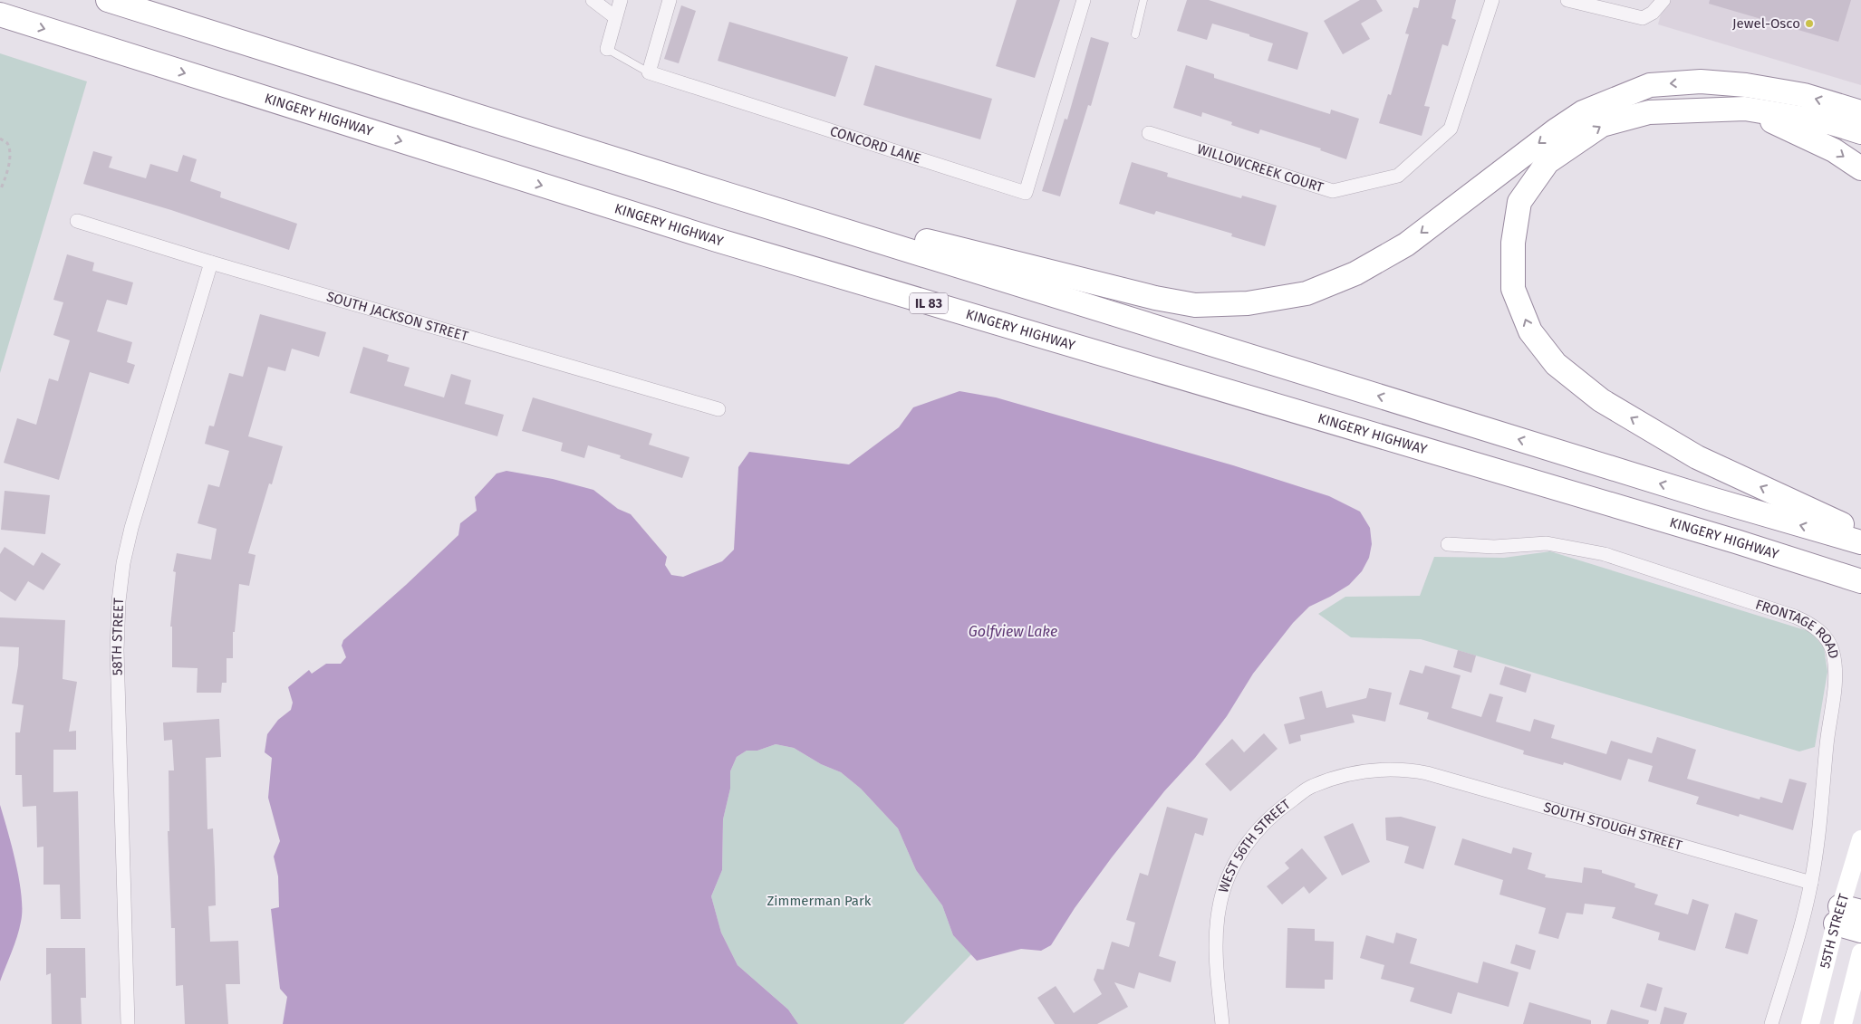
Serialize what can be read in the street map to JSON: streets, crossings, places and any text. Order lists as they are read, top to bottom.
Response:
{
  "streets": {
    "highway": ["KINGERY HIGHWAY", "IL 83"],
    "main road": ["55TH STREET"],
    "street": [
      "CONCORD LANE",
      "WILLOWCREEK COURT",
      "SOUTH JACKSON STREET",
      "FRONTAGE ROAD",
      "58TH STREET",
      "SOUTH STOUGH STREET",
      "WEST 56TH STREET"
    ]
  },
  "crossings": [
    ["SOUTH JACKSON STREET", "58TH STREET"],
    ["FRONTAGE ROAD", "SOUTH STOUGH STREET"],
    ["SOUTH STOUGH STREET", "WEST 56TH STREET"]
  ],
  "water": ["Golfview Lake"],
  "parks": ["Zimmerman Park"],
  "places": ["Jewel-Osco"]
}
